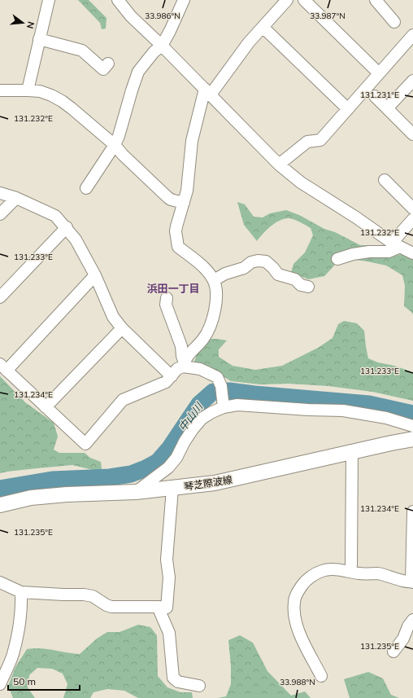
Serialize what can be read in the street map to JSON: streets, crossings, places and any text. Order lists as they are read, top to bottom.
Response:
{
  "streets": {
    "main road": ["琴芝際波線"]
  },
  "districts": ["浜田一丁目"],
  "water": ["中山川"],
  "scale_bar": "50 m",
  "north": "right",
  "coordinates": [
    "33.986°N",
    "33.987°N",
    "131.231°E",
    "131.232°E",
    "131.233°E",
    "131.234°E",
    "131.235°E",
    "33.988°N"
  ]
}
